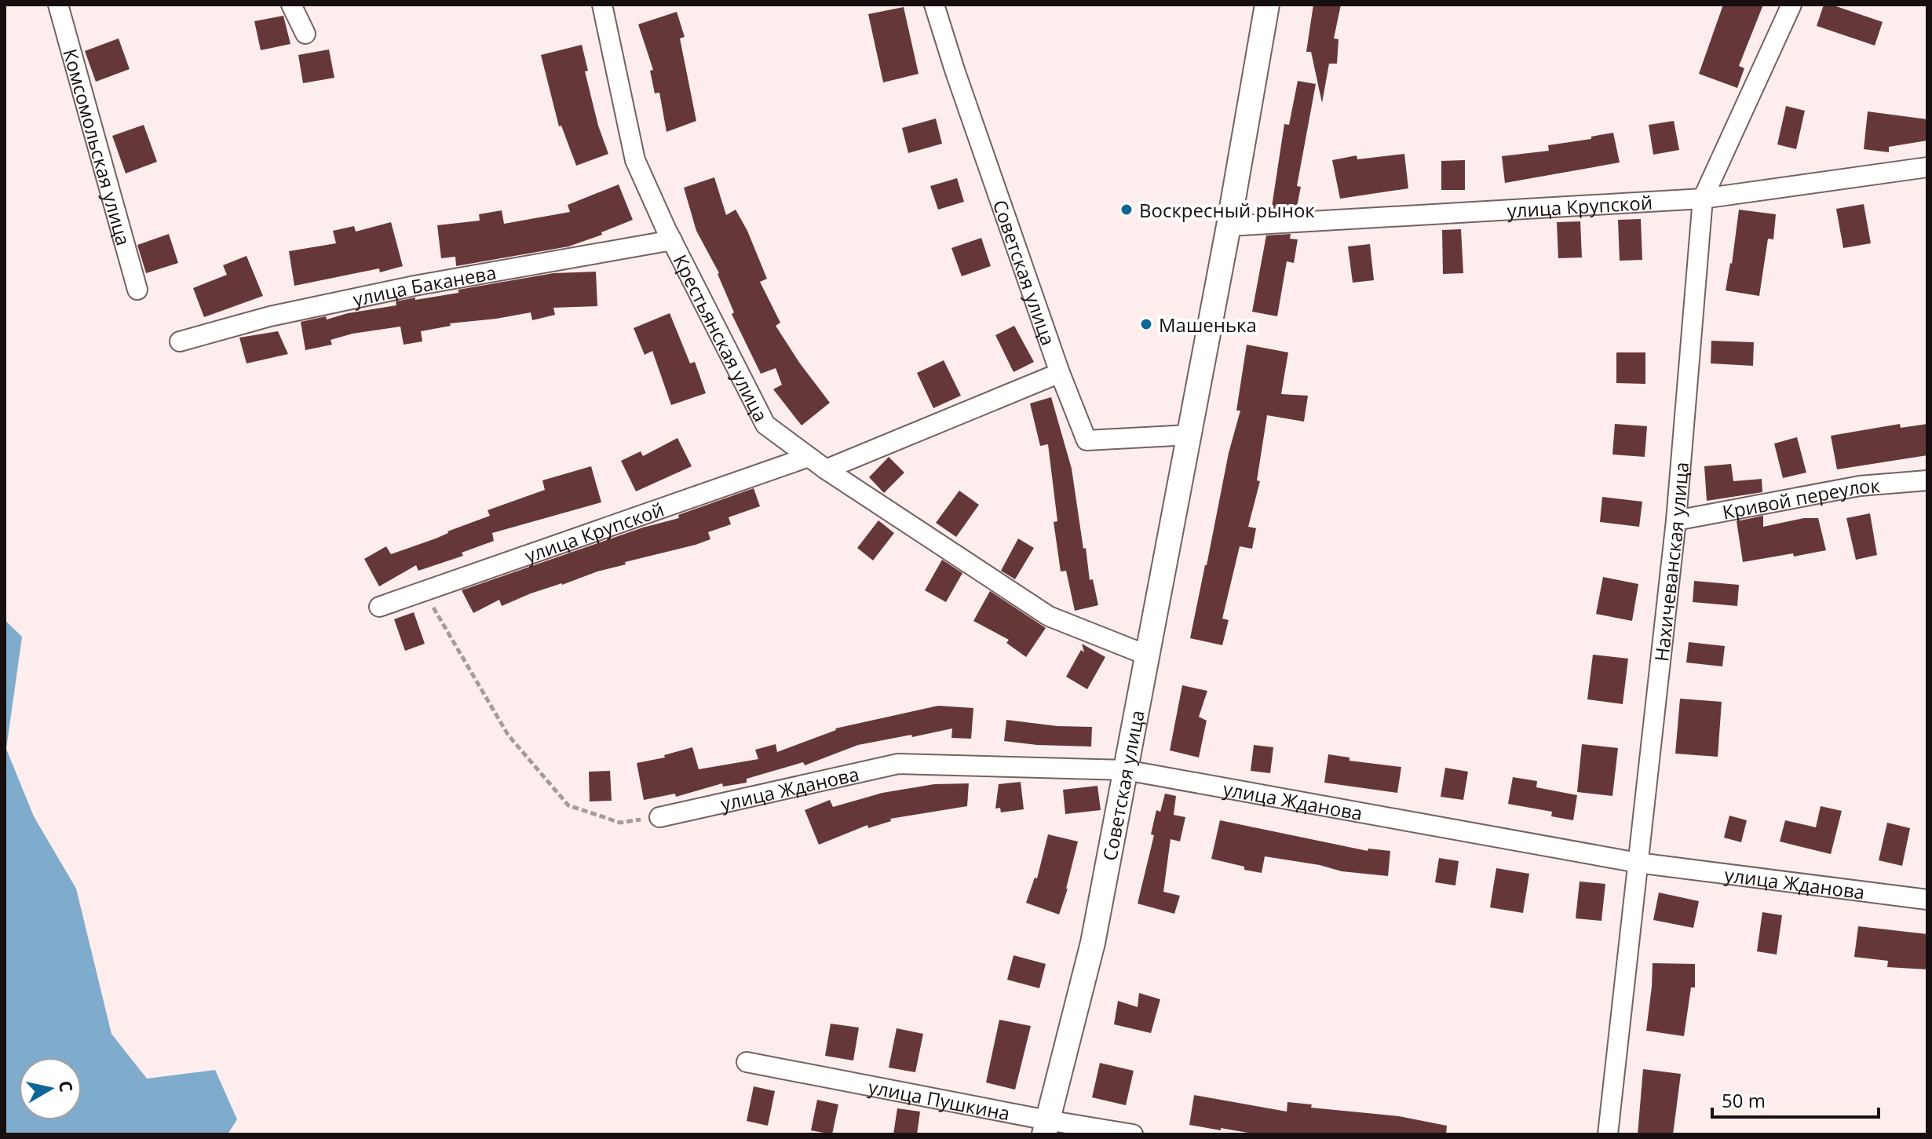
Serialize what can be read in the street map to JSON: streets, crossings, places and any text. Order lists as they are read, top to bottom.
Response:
{
  "streets": {
    "street": [
      "Комсомольская улица",
      "улица Крупской",
      "Советская улица",
      "улица Баканева",
      "Крестьянская улица",
      "Кривой переулок",
      "Нахичеванская улица",
      "улица Жданова",
      "улица Пушкина"
    ]
  },
  "crossings": [
    ["улица Крупской", "Советская улица"],
    ["улица Крупской", "Крестьянская улица"],
    ["улица Крупской", "Нахичеванская улица"],
    ["Советская улица", "Крестьянская улица"],
    ["Советская улица", "улица Жданова"],
    ["Советская улица", "улица Пушкина"],
    ["улица Баканева", "Крестьянская улица"],
    ["Кривой переулок", "Нахичеванская улица"],
    ["Нахичеванская улица", "улица Жданова"]
  ],
  "places": ["Воскресный рынок", "Машенька"],
  "scale_bar": "50 m",
  "north": "right"
}
